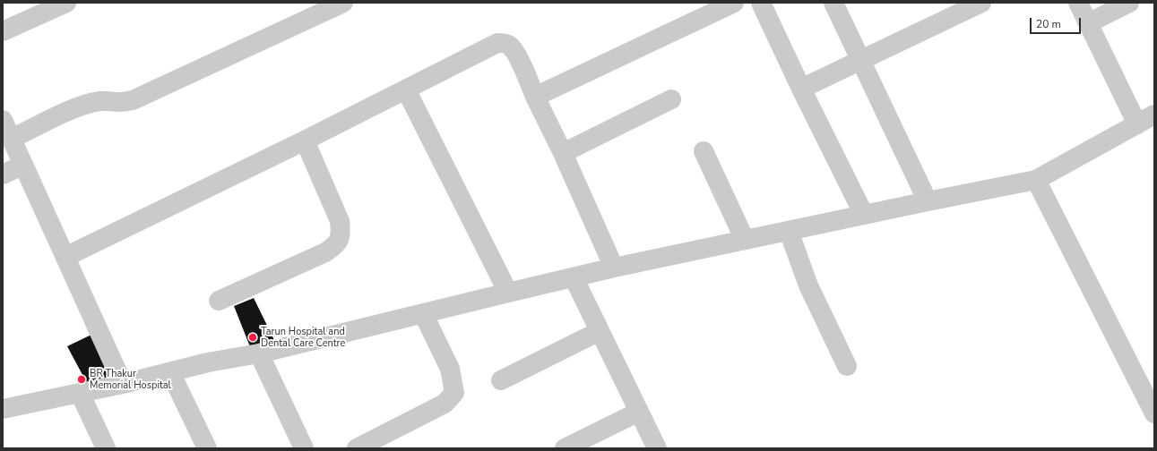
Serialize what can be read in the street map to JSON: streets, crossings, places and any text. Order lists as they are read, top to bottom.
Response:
{
  "places": ["Tarun Hospital and Dental Care Centre", "BR Thakur Memorial Hospital"],
  "scale_bar": "20 m"
}
